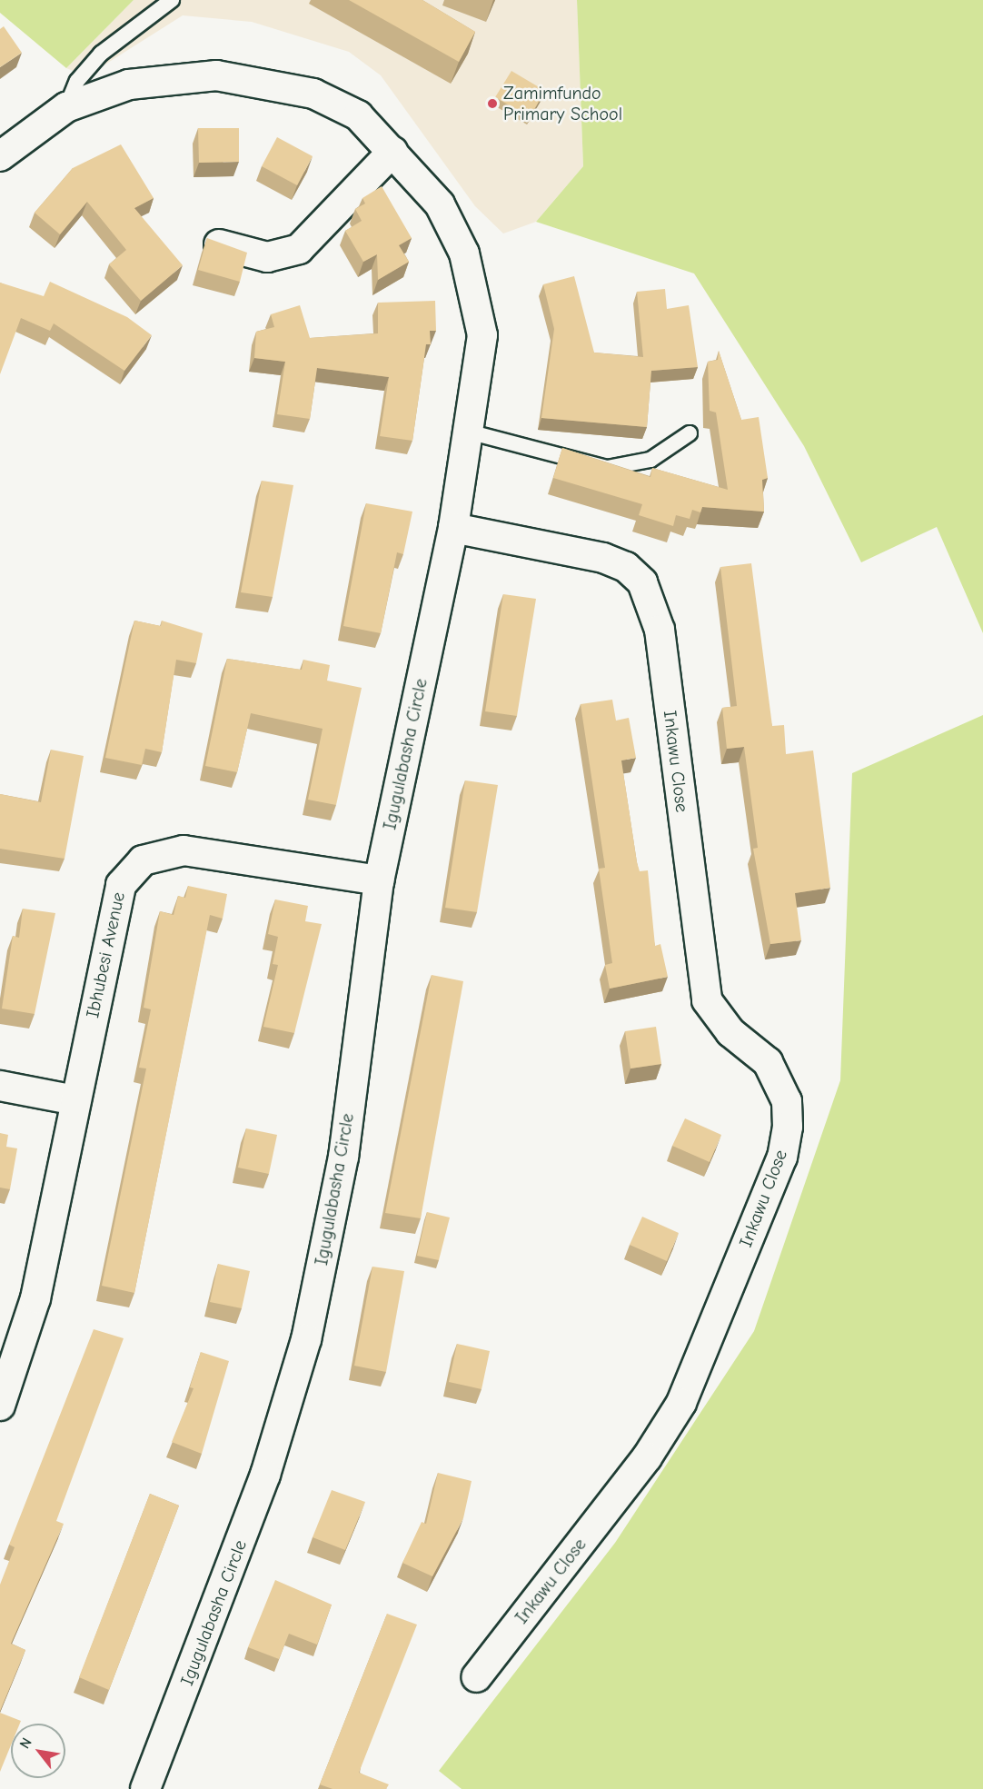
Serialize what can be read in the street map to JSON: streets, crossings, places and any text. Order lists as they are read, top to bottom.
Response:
{
  "streets": {
    "street": ["Igugulabasha Circle", "Inkawu Close", "Ibhubesi Avenue"]
  },
  "crossings": [
    ["Igugulabasha Circle", "Inkawu Close"],
    ["Igugulabasha Circle", "Ibhubesi Avenue"]
  ],
  "places": ["Zamimfundo Primary School"],
  "north": "top left"
}
